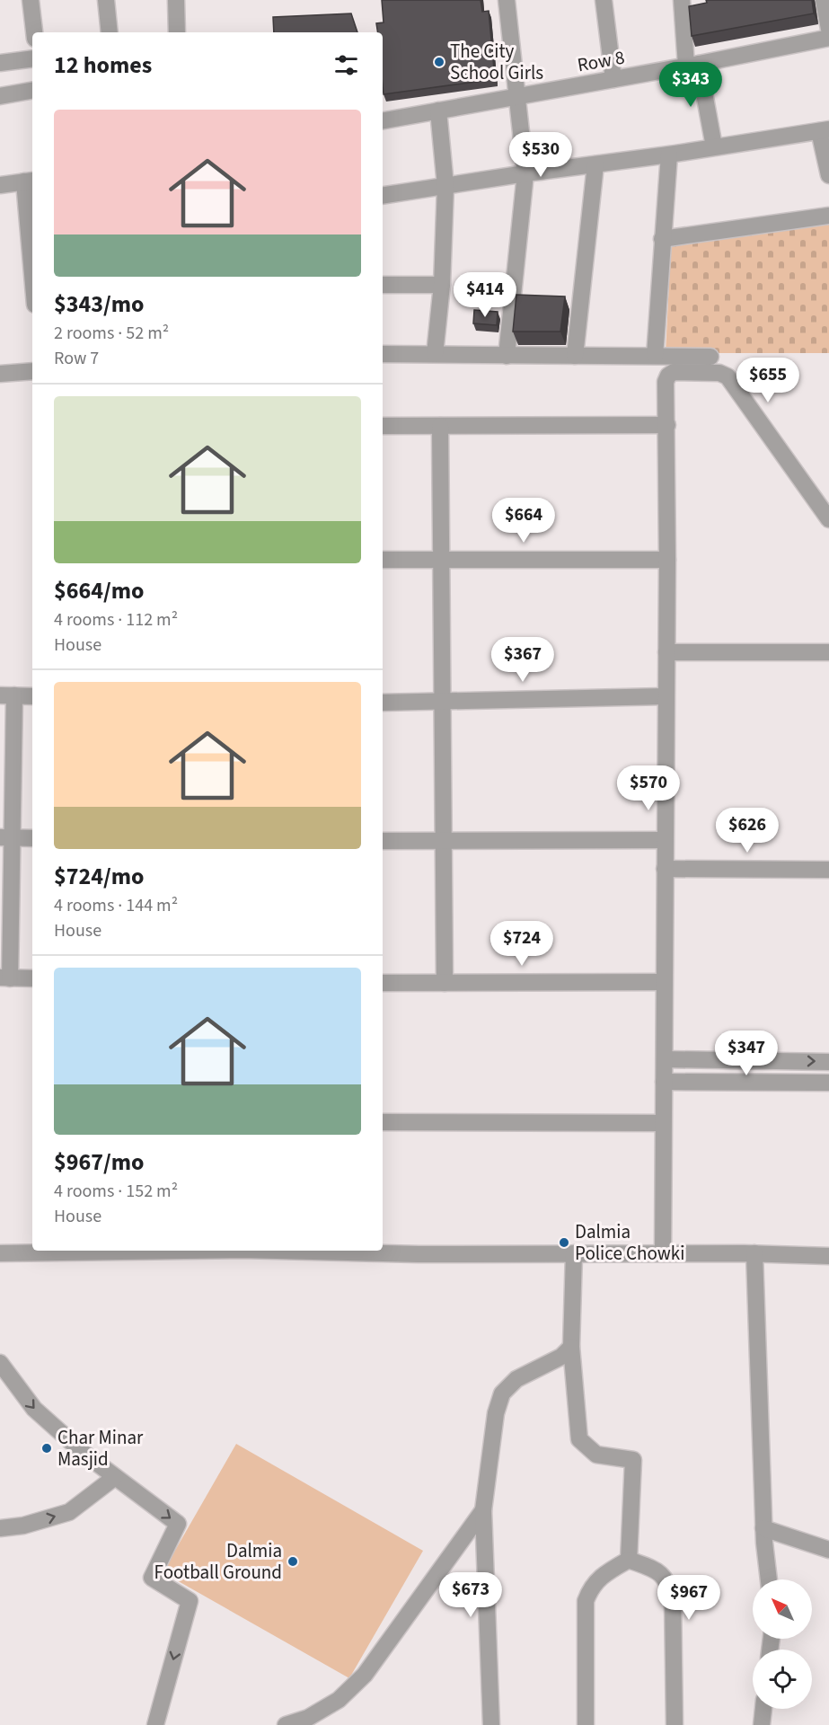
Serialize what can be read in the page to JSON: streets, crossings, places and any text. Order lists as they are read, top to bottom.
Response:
{
  "streets": {
    "street": ["Row 8"]
  },
  "places": [
    "The City School Girls",
    "Dalmia Police Chowki",
    "Char Minar Masjid",
    "Dalmia Football Ground"
  ],
  "north": "top left",
  "page": {
    "heading": "12 homes",
    "price": [
      "$343",
      "$530",
      "$414",
      "$655",
      "$664",
      "$367",
      "$570",
      "$626",
      "$724",
      "$347",
      "$673",
      "$967"
    ],
    "list": [
      {
        "name": "$343/mo",
        "note": "2 rooms · 52 m² · Row 7"
      },
      {
        "name": "$664/mo",
        "note": "4 rooms · 112 m² · House"
      },
      {
        "name": "$724/mo",
        "note": "4 rooms · 144 m² · House"
      },
      {
        "name": "$967/mo",
        "note": "4 rooms · 152 m² · House"
      }
    ]
  }
}
